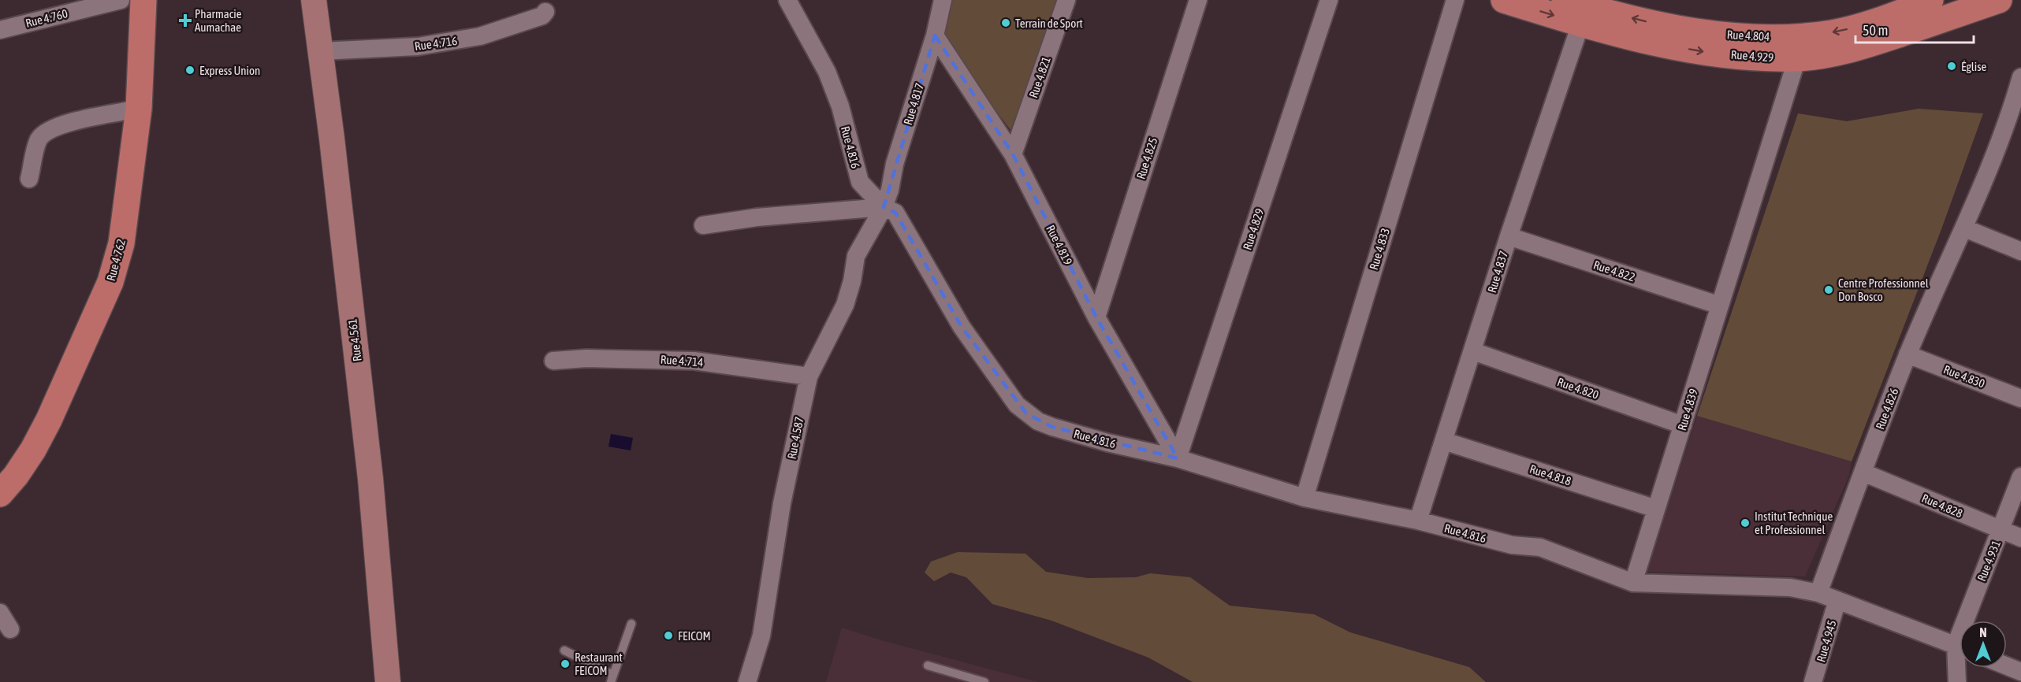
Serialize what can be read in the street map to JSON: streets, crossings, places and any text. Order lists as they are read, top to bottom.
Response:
{
  "streets": {
    "main road": [
      "Rue 4.804",
      "Rue 4.929",
      "Rue 4.762",
      "Rue 4.561"
    ],
    "street": [
      "Rue 4.760",
      "Rue 4.716",
      "Rue 4.821",
      "Rue 4.817",
      "Rue 4.816",
      "Rue 4.825",
      "Rue 4.829",
      "Rue 4.819",
      "Rue 4.833",
      "Rue 4.822",
      "Rue 4.837",
      "Rue 4.714",
      "Rue 4.830",
      "Rue 4.820",
      "Rue 4.826",
      "Rue 4.839",
      "Rue 4.587",
      "Rue 4.818",
      "Rue 4.828",
      "Rue 4.931",
      "Rue 4.945"
    ]
  },
  "crossings": [
    ["Rue 4.804", "Rue 4.929"],
    ["Rue 4.804", "Rue 4.837"],
    ["Rue 4.716", "Rue 4.561"],
    ["Rue 4.929", "Rue 4.837"],
    ["Rue 4.929", "Rue 4.839"],
    ["Rue 4.821", "Rue 4.819"],
    ["Rue 4.817", "Rue 4.816"],
    ["Rue 4.817", "Rue 4.819"],
    ["Rue 4.817", "Rue 4.587"],
    ["Rue 4.816", "Rue 4.829"],
    ["Rue 4.816", "Rue 4.819"],
    ["Rue 4.816", "Rue 4.833"],
    ["Rue 4.816", "Rue 4.837"],
    ["Rue 4.816", "Rue 4.839"],
    ["Rue 4.816", "Rue 4.587"],
    ["Rue 4.825", "Rue 4.819"],
    ["Rue 4.829", "Rue 4.819"],
    ["Rue 4.822", "Rue 4.837"],
    ["Rue 4.822", "Rue 4.839"],
    ["Rue 4.837", "Rue 4.820"],
    ["Rue 4.837", "Rue 4.818"],
    ["Rue 4.714", "Rue 4.587"],
    ["Rue 4.830", "Rue 4.826"],
    ["Rue 4.820", "Rue 4.839"],
    ["Rue 4.826", "Rue 4.828"],
    ["Rue 4.839", "Rue 4.818"],
    ["Rue 4.828", "Rue 4.931"]
  ],
  "one_way": ["Rue 4.804", "Rue 4.929"],
  "places": {
    "health": ["Pharmacie Aumachae"],
    "other": [
      "Terrain de Sport",
      "Église",
      "Express Union",
      "Centre Professionnel Don Bosco",
      "Institut Technique et Professionnel",
      "FEICOM",
      "Restaurant FEICOM"
    ]
  },
  "scale_bar": "50 m",
  "north": "top"
}
